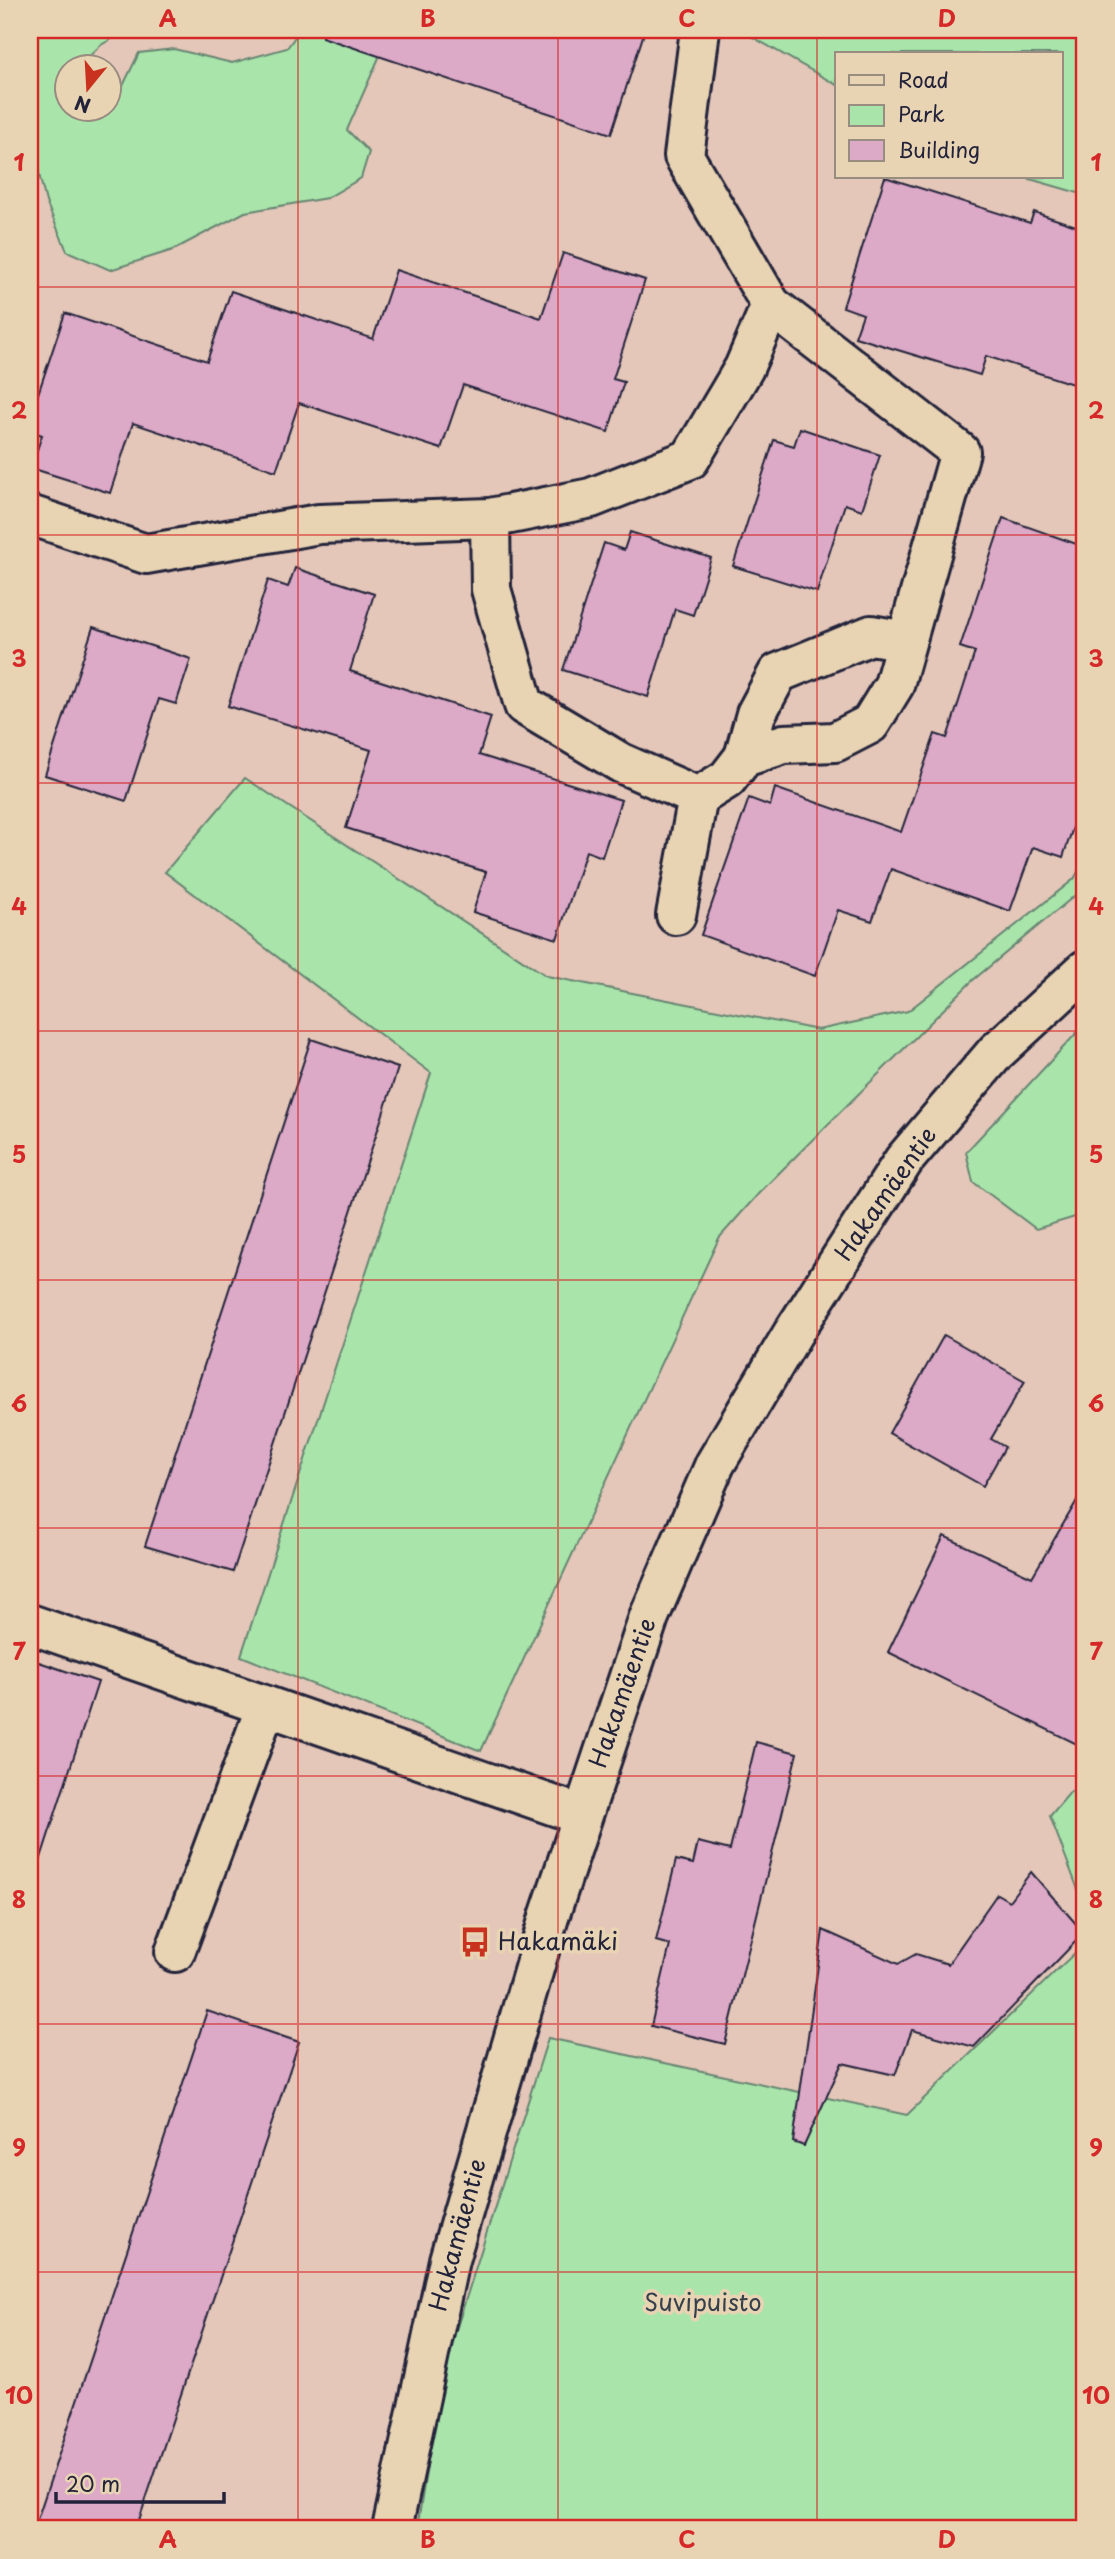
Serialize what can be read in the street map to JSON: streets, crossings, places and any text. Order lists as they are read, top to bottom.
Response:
{
  "streets": {
    "street": ["Hakamäentie"]
  },
  "parks": ["Suvipuisto"],
  "places": {
    "bus stop": ["Hakamäki"]
  },
  "legend": ["Road", "Park", "Building"],
  "scale_bar": "20 m",
  "north": "bottom",
  "grid": {
    "columns": [
      "A",
      "B",
      "C",
      "D"
    ],
    "rows": [
      "1",
      "2",
      "3",
      "4",
      "5",
      "6",
      "7",
      "8",
      "9",
      "10"
    ]
  }
}
